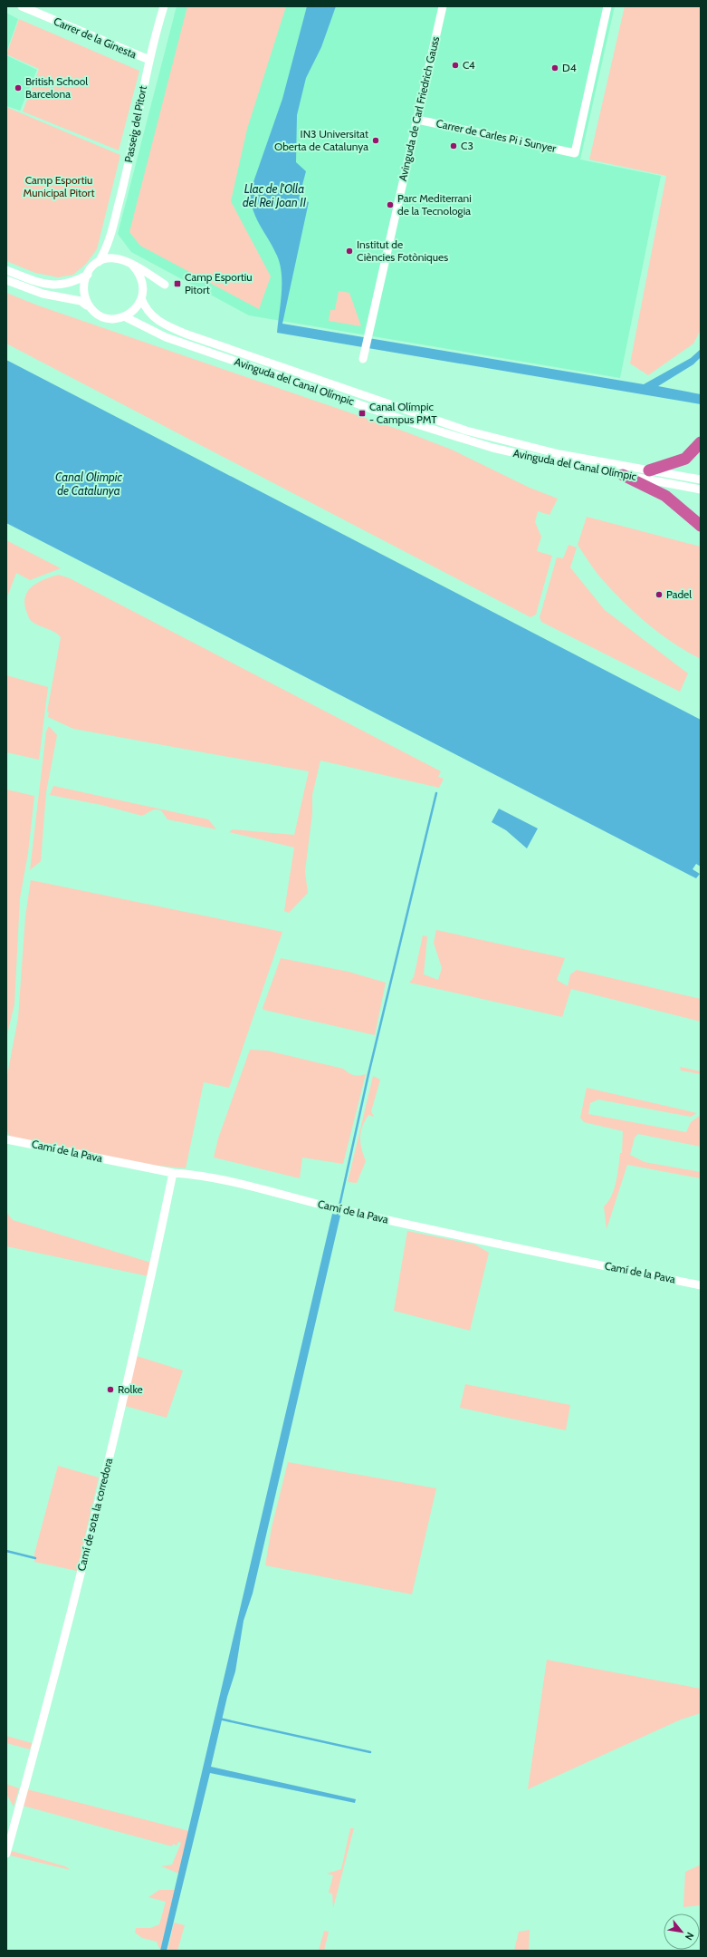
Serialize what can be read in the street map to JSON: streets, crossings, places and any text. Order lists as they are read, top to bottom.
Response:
{
  "streets": {
    "street": [
      "Carrer de la Ginesta",
      "Avinguda de Carl Friedrich Gauss",
      "Passeig del Pitort",
      "Carrer de Carles Pi i Sunyer",
      "Avinguda del Canal Olímpic",
      "Camí de la Pava",
      "Camí de sota la corredora"
    ]
  },
  "crossings": [
    ["Carrer de la Ginesta", "Passeig del Pitort"],
    ["Avinguda de Carl Friedrich Gauss", "Carrer de Carles Pi i Sunyer"],
    ["Passeig del Pitort", "Avinguda del Canal Olímpic"],
    ["Camí de la Pava", "Camí de sota la corredora"]
  ],
  "water": ["Llac de l'Olla del Rei Joan II", "Canal Olimpic de Catalunya"],
  "parks": ["Camp Esportiu Municipal Pitort"],
  "places": {
    "other": [
      "C4",
      "D4",
      "British School Barcelona",
      "IN3 Universitat Oberta de Catalunya",
      "C3",
      "Parc Mediterrani de la Tecnologia",
      "Institut de Ciències Fotòniques",
      "Padel",
      "Rolke"
    ],
    "transit": ["Camp Esportiu Pitort", "Canal Olímpic - Campus PMT"]
  },
  "north": "bottom right"
}
